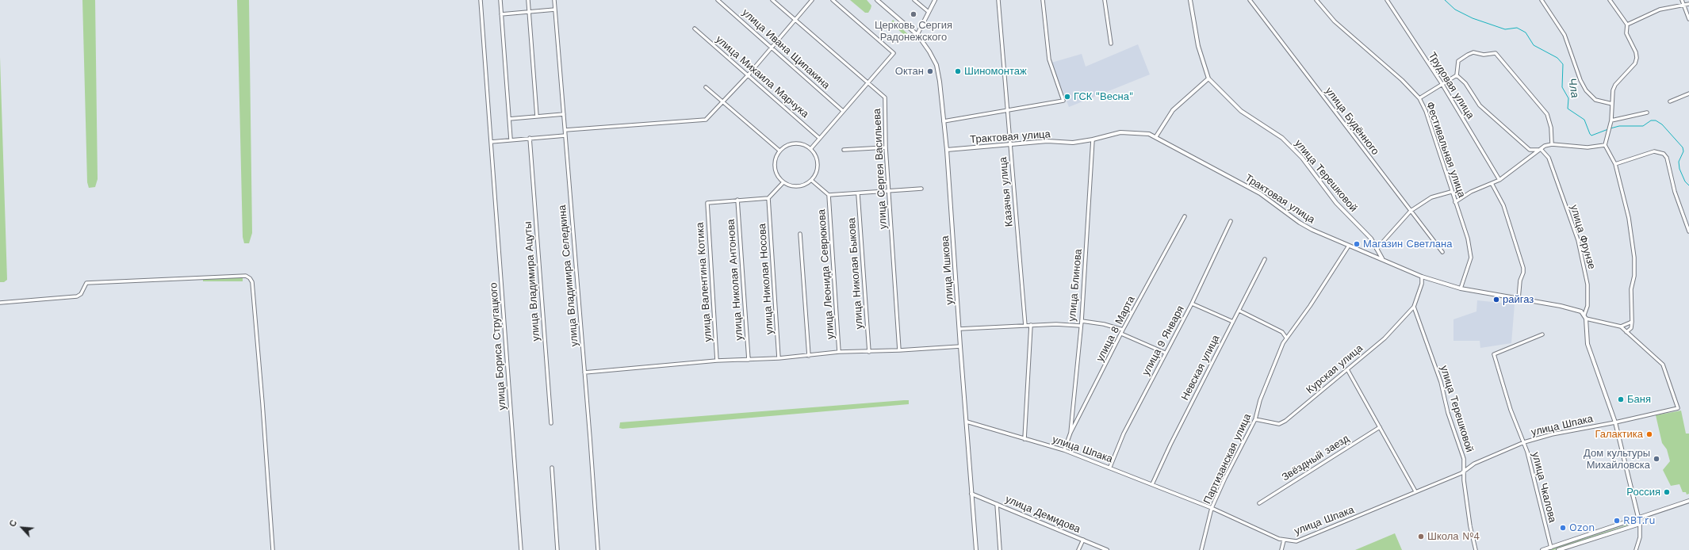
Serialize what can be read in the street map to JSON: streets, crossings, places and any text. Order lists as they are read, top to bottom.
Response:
{
  "streets": {
    "street": [
      "улица Ивана Щипакина",
      "улица Михаила Марчука",
      "Трудовая улица",
      "улица Будённого",
      "Трактовая улица",
      "Фестивальная улица",
      "улица Сергея Васильева",
      "улица Терешковой",
      "Казачья улица",
      "улица Фрунзе",
      "улица Ишкова",
      "улица Николая Быкова",
      "улица Леонида Севрюкова",
      "улица Владимира Селедкина",
      "улица Николая Носова",
      "улица Николая Антонова",
      "улица Владимира Ацуты",
      "улица Валентина Котика",
      "улица Блинова",
      "улица 8 Марта",
      "улица 9 Января",
      "улица Бориса Стругацкого",
      "Невская улица",
      "Курская улица",
      "улица Шпака",
      "Звёздный заезд",
      "Партизанская улица",
      "улица Чкалова",
      "улица Демидова"
    ]
  },
  "crossings": [
    ["Трактовая улица", "Фестивальная улица"],
    ["Трактовая улица", "улица Терешковой"],
    ["Трактовая улица", "Казачья улица"],
    ["Трактовая улица", "улица Фрунзе"],
    ["Трактовая улица", "улица Ишкова"],
    ["Трактовая улица", "улица Блинова"],
    ["Трактовая улица", "Партизанская улица"],
    ["улица Терешковой", "Курская улица"],
    ["улица Терешковой", "улица Шпака"],
    ["улица Ишкова", "улица Шпака"],
    ["улица Ишкова", "улица Демидова"],
    ["улица Николая Антонова", "улица Валентина Котика"],
    ["улица Блинова", "улица 8 Марта"],
    ["улица 8 Марта", "улица Шпака"],
    ["улица 9 Января", "улица Шпака"],
    ["Невская улица", "улица Шпака"],
    ["Курская улица", "Партизанская улица"],
    ["улица Шпака", "Партизанская улица"],
    ["улица Шпака", "улица Чкалова"]
  ],
  "water": ["Чла"],
  "places": [
    "Церковь Сергия Радонежского",
    "Октан",
    "Шиномонтаж",
    "ГСК \"Весна\"",
    "Магазин Светлана",
    "райгаз",
    "Баня",
    "Галактика",
    "Дом культуры Михайловска",
    "Россия",
    "RBT.ru",
    "Ozon",
    "Школа №4"
  ],
  "north": "top left"
}
